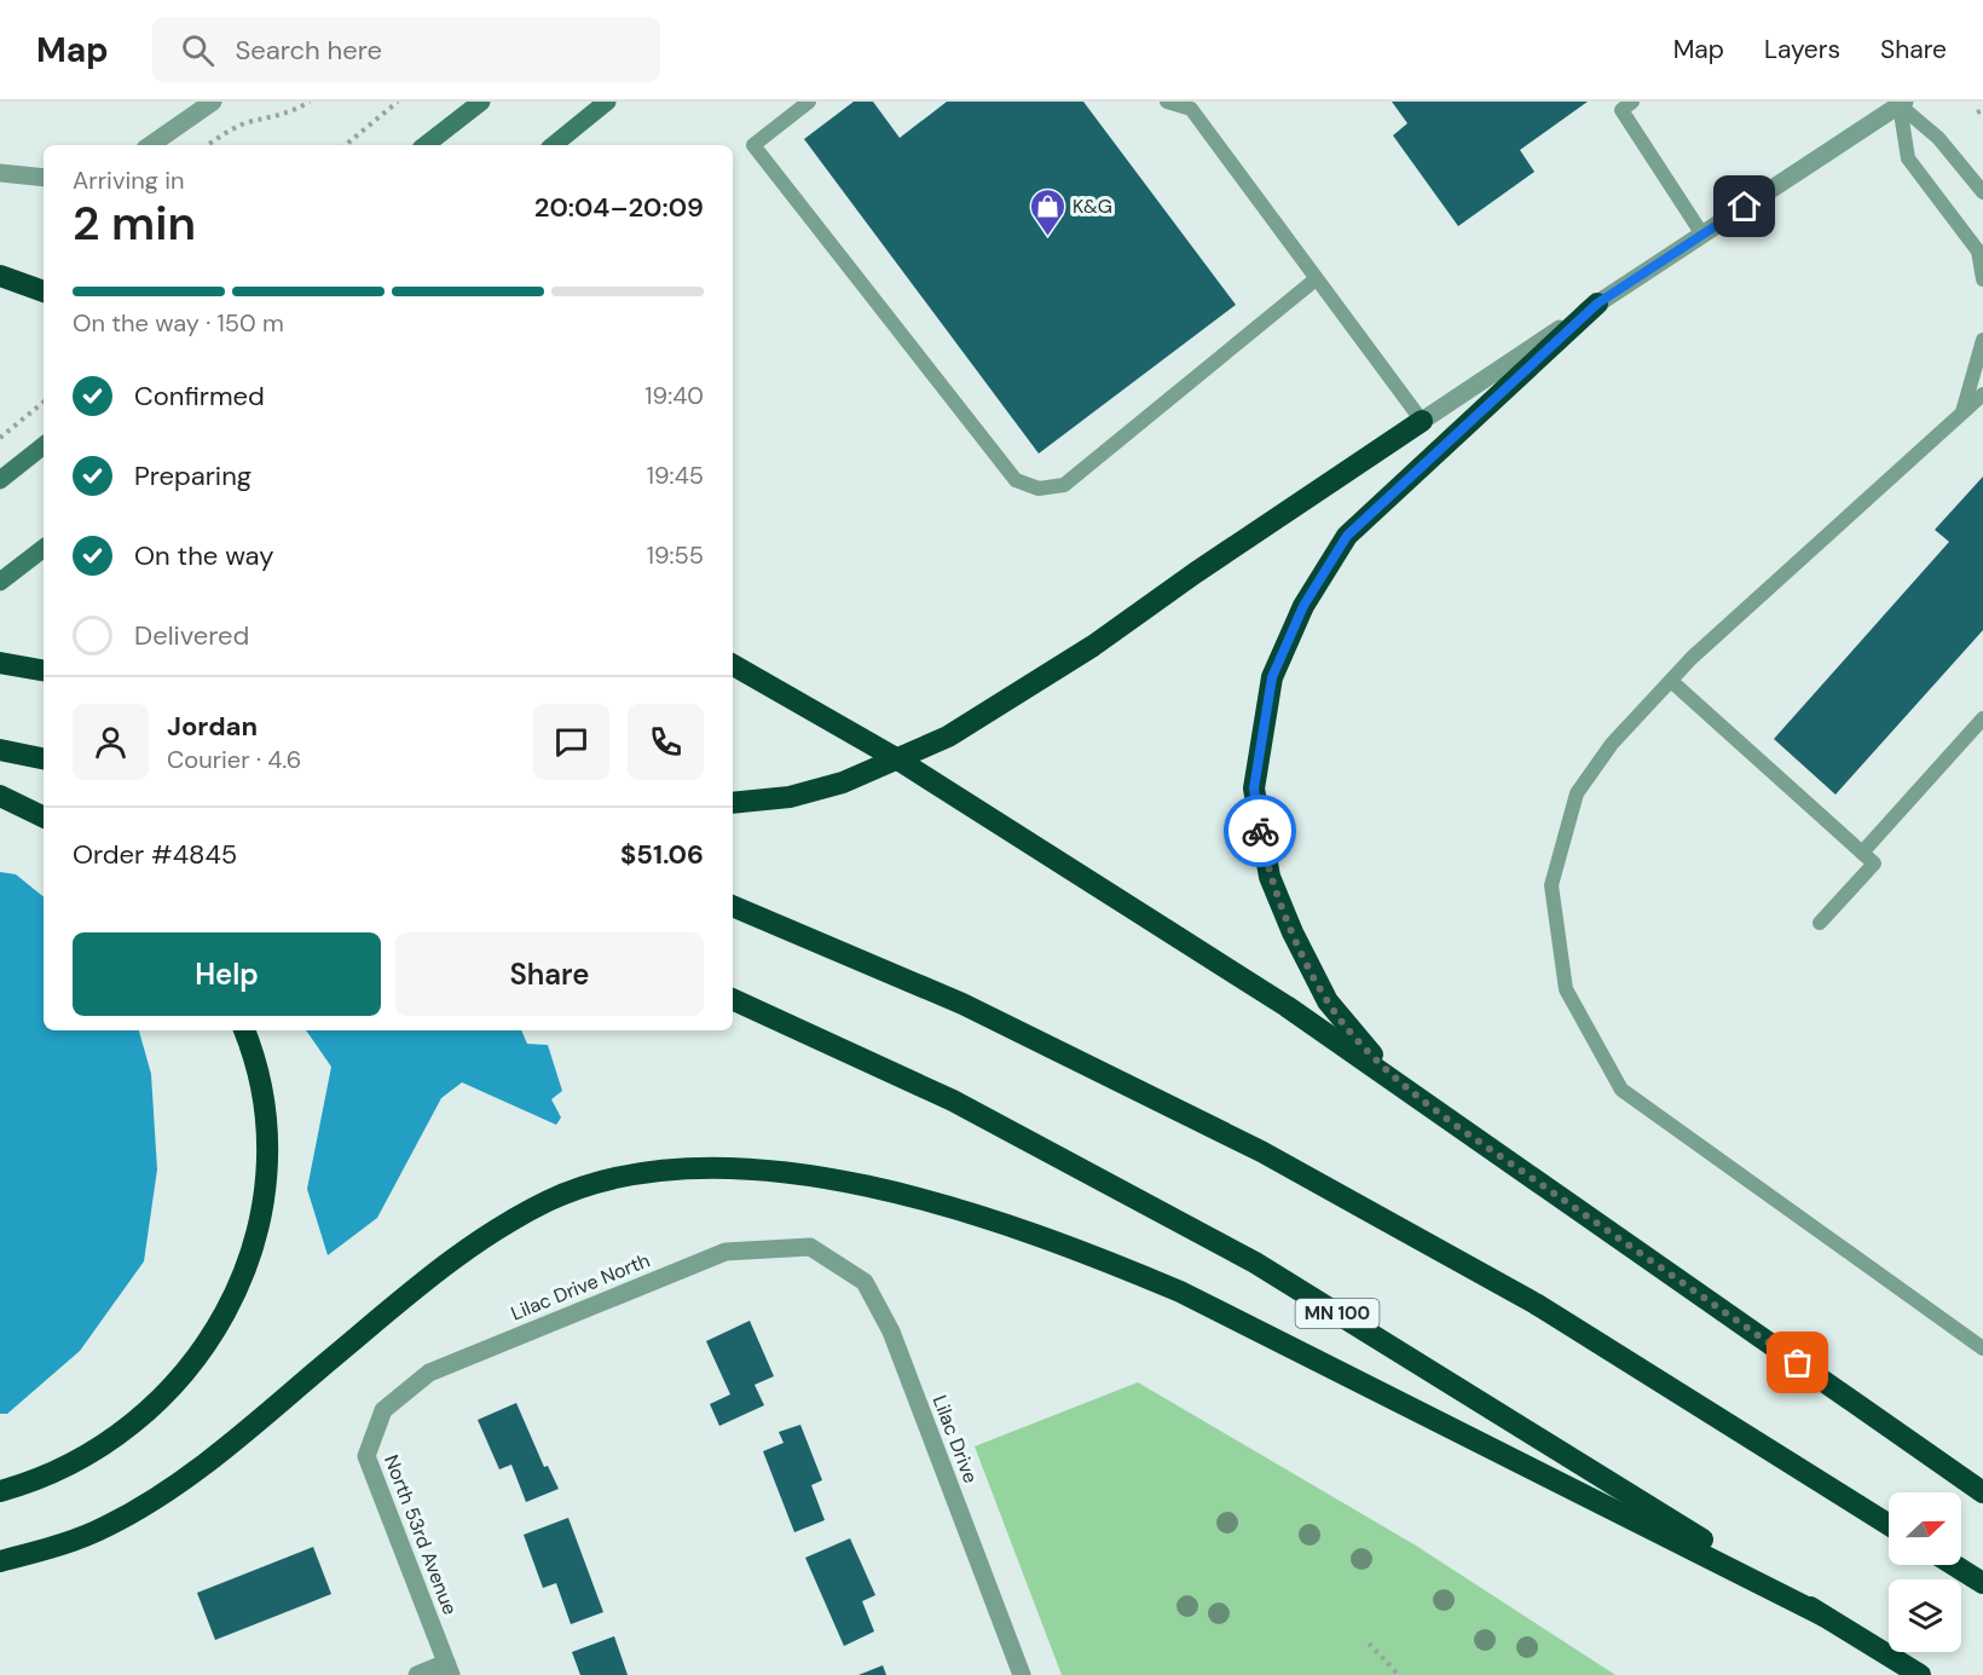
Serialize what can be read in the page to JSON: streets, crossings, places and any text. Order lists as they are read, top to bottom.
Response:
{
  "streets": {
    "highway": ["MN 100"],
    "street": ["Lilac Drive North", "Lilac Drive", "North 53rd Avenue"]
  },
  "crossings": [
    ["Lilac Drive North", "Lilac Drive"],
    ["Lilac Drive North", "North 53rd Avenue"]
  ],
  "places": {
    "shop": ["K&G"]
  },
  "north": "right",
  "page": {
    "header": "Map",
    "search": "Search here",
    "nav": ["Map", "Layers", "Share"],
    "heading": ["2 min", "Arriving in", "20:04–20:09"],
    "panel": [
      "Jordan",
      "Courier · 4.6",
      "Order #4845",
      "$51.06"
    ],
    "bar": "On the way · 150 m",
    "list": [
      ["Confirmed", "19:40"],
      ["Preparing", "19:45"],
      ["On the way", "19:55"],
      "Delivered"
    ],
    "buttons": ["Help", "Share"]
  }
}
